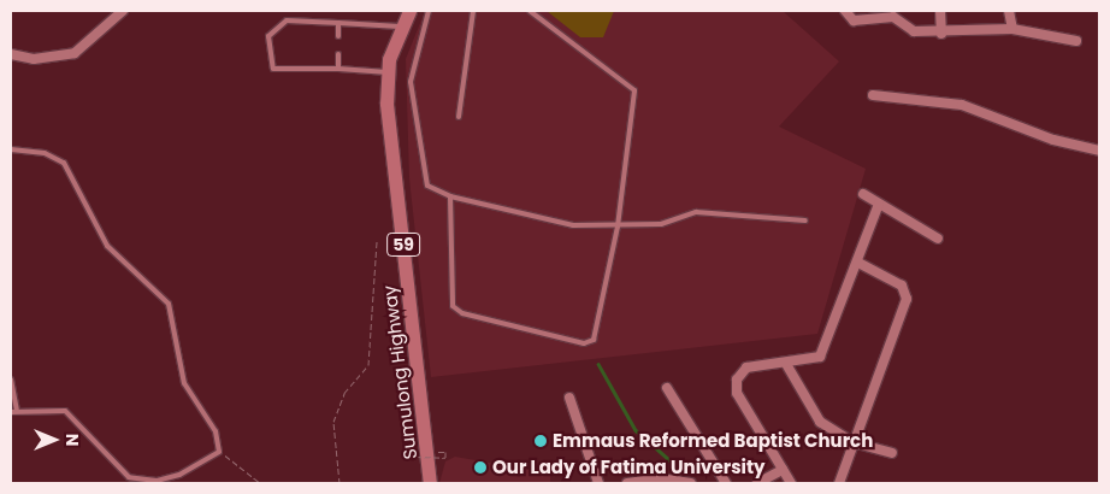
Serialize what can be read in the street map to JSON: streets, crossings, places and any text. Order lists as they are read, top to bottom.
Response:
{
  "streets": {
    "main road": ["59", "Sumulong Highway"]
  },
  "places": ["Emmaus Reformed Baptist Church", "Our Lady of Fatima University"],
  "north": "right"
}
